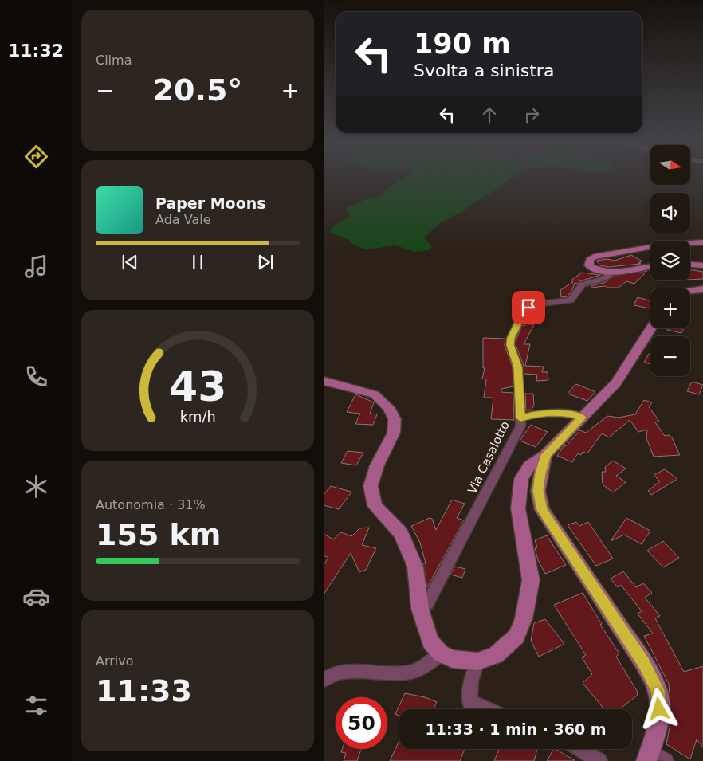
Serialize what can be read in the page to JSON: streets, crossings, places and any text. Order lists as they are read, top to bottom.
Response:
{
  "streets": {
    "street": ["Via Casalotto"]
  },
  "north": "right",
  "page": {
    "tabs": "11:32",
    "tile": [
      "Clima",
      ["Autonomia · 31%", "155 km"],
      ["Arrivo", "11:33"]
    ],
    "turn": ["190 m", "Svolta a sinistra"],
    "heat": ["−", "20.5°", "+"],
    "map_buttons": ["+", "−"],
    "song": ["Paper Moons", "Ada Vale"],
    "limit": "50",
    "trip": "11:33 · 1 min · 360 m",
    "gauge": ["43", "km/h"]
  }
}
